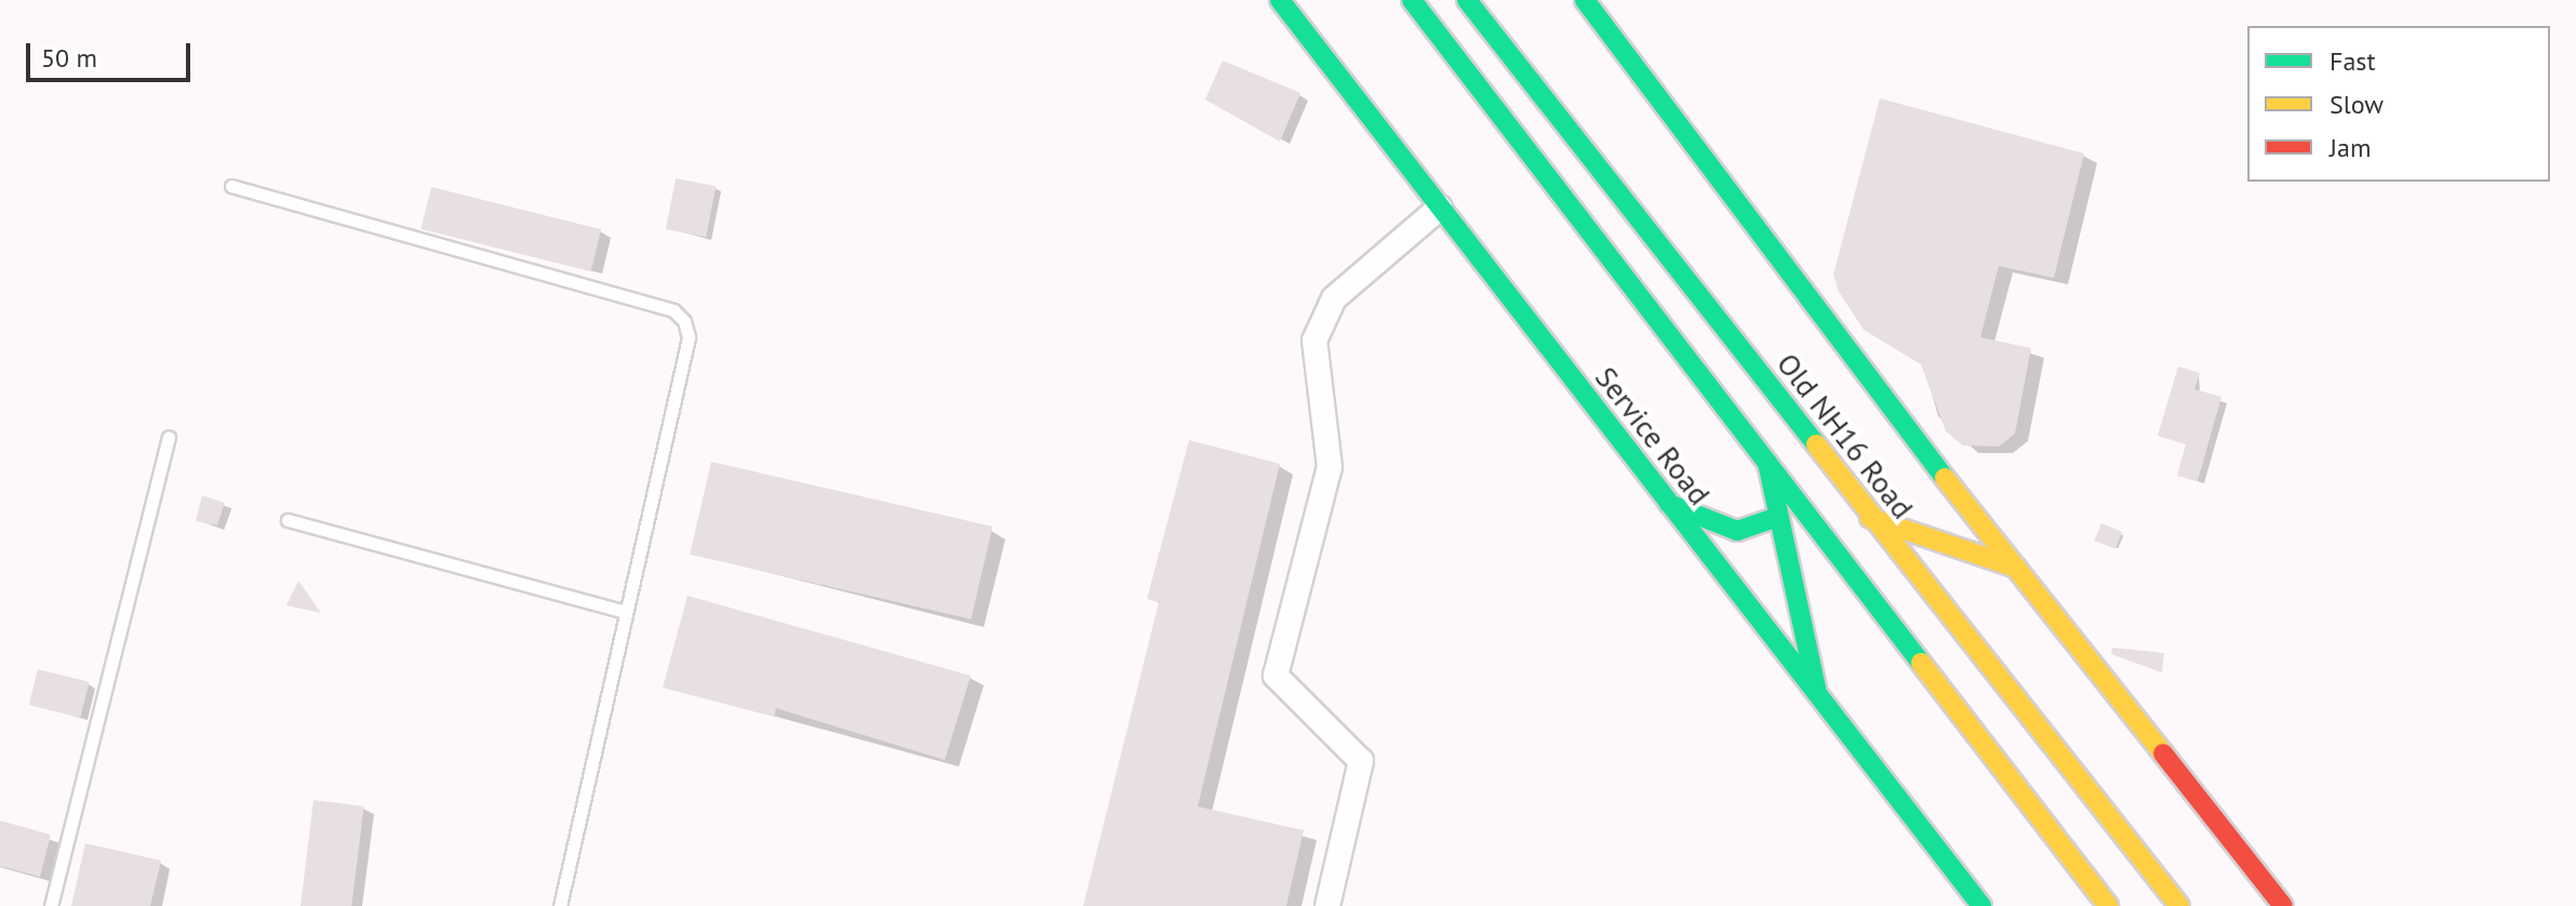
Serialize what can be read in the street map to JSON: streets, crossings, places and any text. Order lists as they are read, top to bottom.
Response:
{
  "streets": {
    "street": ["Service Road", "Old NH16 Road"]
  },
  "legend": ["Fast", "Slow", "Jam"],
  "scale_bar": "50 m"
}
